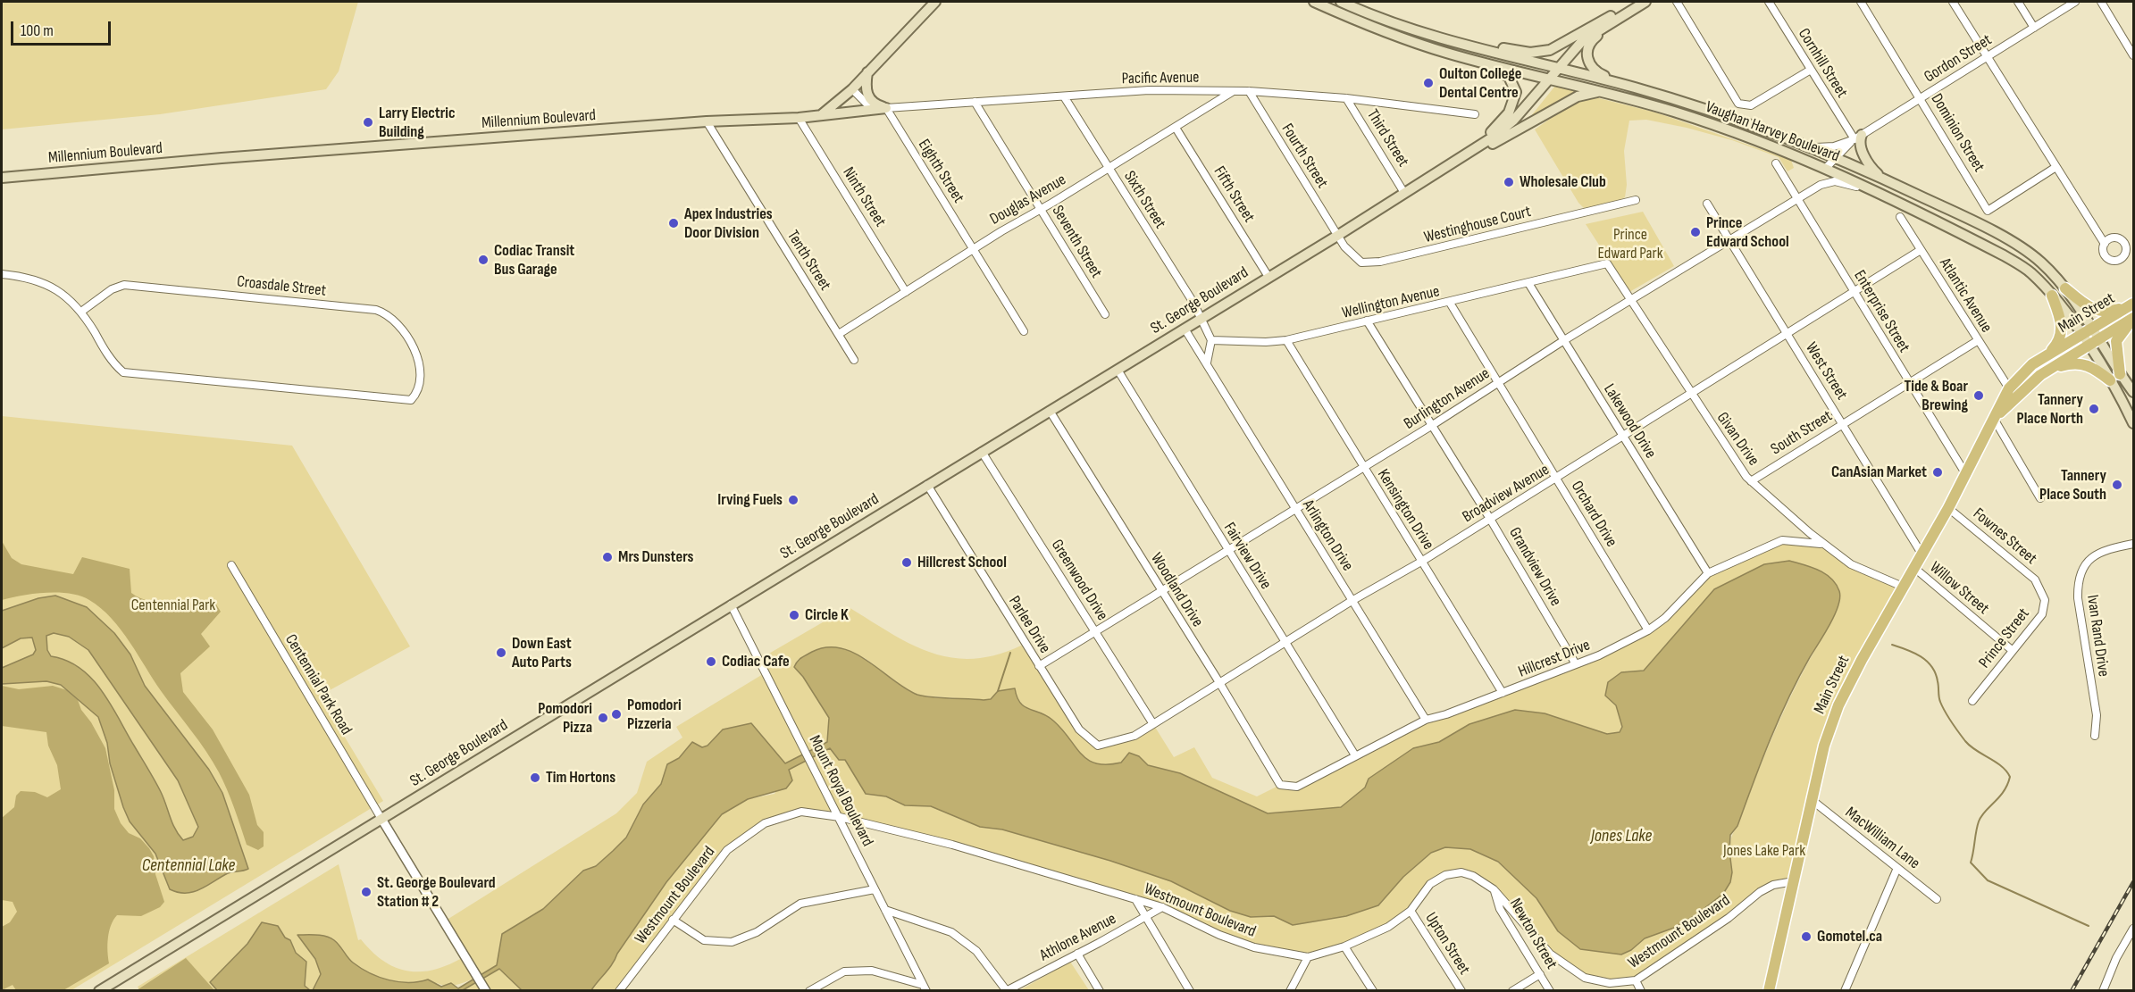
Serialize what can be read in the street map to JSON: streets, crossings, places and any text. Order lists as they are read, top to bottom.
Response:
{
  "streets": {
    "main road": [
      "Millennium Boulevard",
      "Vaughan Harvey Boulevard",
      "St. George Boulevard",
      "Main Street"
    ],
    "street": [
      "Gordon Street",
      "Cornhill Street",
      "Pacific Avenue",
      "Dominion Street",
      "Third Street",
      "Fourth Street",
      "Eighth Street",
      "Fifth Street",
      "Ninth Street",
      "Douglas Avenue",
      "Sixth Street",
      "Westinghouse Court",
      "Seventh Street",
      "Tenth Street",
      "Croasdale Street",
      "Atlantic Avenue",
      "Wellington Avenue",
      "Enterprise Street",
      "West Street",
      "Burlington Avenue",
      "Lakewood Drive",
      "South Street",
      "Givan Drive",
      "Broadview Avenue",
      "Kensington Drive",
      "Orchard Drive",
      "Arlington Drive",
      "Fownes Street",
      "Fairview Drive",
      "Grandview Drive",
      "Greenwood Drive",
      "Willow Street",
      "Woodland Drive",
      "Parlee Drive",
      "Ivan Rand Drive",
      "Prince Street",
      "Hillcrest Drive",
      "Centennial Park Road",
      "Mount Royal Boulevard",
      "MacWilliam Lane",
      "Westmount Boulevard",
      "Newton Street",
      "Athlone Avenue",
      "Upton Street"
    ]
  },
  "crossings": [
    ["Gordon Street", "Cornhill Street"],
    ["Gordon Street", "Vaughan Harvey Boulevard"],
    ["Gordon Street", "Dominion Street"],
    ["Pacific Avenue", "Millennium Boulevard"],
    ["Pacific Avenue", "Third Street"],
    ["Pacific Avenue", "Fourth Street"],
    ["Pacific Avenue", "Eighth Street"],
    ["Pacific Avenue", "Douglas Avenue"],
    ["Pacific Avenue", "Sixth Street"],
    ["Pacific Avenue", "Seventh Street"],
    ["Millennium Boulevard", "Eighth Street"],
    ["Millennium Boulevard", "Ninth Street"],
    ["Millennium Boulevard", "Tenth Street"],
    ["Vaughan Harvey Boulevard", "St. George Boulevard"],
    ["Vaughan Harvey Boulevard", "Main Street"],
    ["Vaughan Harvey Boulevard", "Burlington Avenue"],
    ["Third Street", "St. George Boulevard"],
    ["Fourth Street", "Westinghouse Court"],
    ["Fourth Street", "St. George Boulevard"],
    ["Eighth Street", "Douglas Avenue"],
    ["Fifth Street", "Douglas Avenue"],
    ["Fifth Street", "St. George Boulevard"],
    ["Ninth Street", "Douglas Avenue"],
    ["Douglas Avenue", "Sixth Street"],
    ["Douglas Avenue", "Seventh Street"],
    ["Douglas Avenue", "Tenth Street"],
    ["Sixth Street", "St. George Boulevard"],
    ["Westinghouse Court", "St. George Boulevard"],
    ["Atlantic Avenue", "Main Street"],
    ["Atlantic Avenue", "South Street"],
    ["Atlantic Avenue", "Broadview Avenue"],
    ["St. George Boulevard", "Arlington Drive"],
    ["St. George Boulevard", "Fairview Drive"],
    ["St. George Boulevard", "Greenwood Drive"],
    ["St. George Boulevard", "Woodland Drive"],
    ["St. George Boulevard", "Parlee Drive"],
    ["St. George Boulevard", "Centennial Park Road"],
    ["St. George Boulevard", "Mount Royal Boulevard"],
    ["Wellington Avenue", "Lakewood Drive"],
    ["Wellington Avenue", "Givan Drive"],
    ["Wellington Avenue", "Kensington Drive"],
    ["Wellington Avenue", "Orchard Drive"],
    ["Wellington Avenue", "Grandview Drive"],
    ["Enterprise Street", "Main Street"],
    ["Enterprise Street", "Burlington Avenue"],
    ["Enterprise Street", "South Street"],
    ["Enterprise Street", "Broadview Avenue"],
    ["Main Street", "West Street"],
    ["Main Street", "Givan Drive"],
    ["Main Street", "Fownes Street"],
    ["Main Street", "Willow Street"],
    ["Main Street", "MacWilliam Lane"],
    ["Main Street", "Westmount Boulevard"],
    ["West Street", "Burlington Avenue"],
    ["West Street", "South Street"],
    ["West Street", "Broadview Avenue"],
    ["Burlington Avenue", "Lakewood Drive"],
    ["Burlington Avenue", "Givan Drive"],
    ["Burlington Avenue", "Kensington Drive"],
    ["Burlington Avenue", "Orchard Drive"],
    ["Burlington Avenue", "Arlington Drive"],
    ["Burlington Avenue", "Fairview Drive"],
    ["Burlington Avenue", "Grandview Drive"],
    ["Burlington Avenue", "Greenwood Drive"],
    ["Burlington Avenue", "Woodland Drive"],
    ["Burlington Avenue", "Parlee Drive"],
    ["Lakewood Drive", "Broadview Avenue"],
    ["Lakewood Drive", "Hillcrest Drive"],
    ["South Street", "Givan Drive"],
    ["Givan Drive", "Broadview Avenue"],
    ["Givan Drive", "Hillcrest Drive"],
    ["Broadview Avenue", "Kensington Drive"],
    ["Broadview Avenue", "Orchard Drive"],
    ["Broadview Avenue", "Arlington Drive"],
    ["Broadview Avenue", "Fairview Drive"],
    ["Broadview Avenue", "Grandview Drive"],
    ["Broadview Avenue", "Greenwood Drive"],
    ["Broadview Avenue", "Woodland Drive"],
    ["Broadview Avenue", "Parlee Drive"],
    ["Kensington Drive", "Hillcrest Drive"],
    ["Orchard Drive", "Hillcrest Drive"],
    ["Arlington Drive", "Hillcrest Drive"],
    ["Fownes Street", "Prince Street"],
    ["Fairview Drive", "Hillcrest Drive"],
    ["Grandview Drive", "Hillcrest Drive"],
    ["Willow Street", "Prince Street"],
    ["Woodland Drive", "Hillcrest Drive"],
    ["Mount Royal Boulevard", "Westmount Boulevard"],
    ["Westmount Boulevard", "Newton Street"],
    ["Westmount Boulevard", "Athlone Avenue"],
    ["Westmount Boulevard", "Upton Street"]
  ],
  "water": ["Jones Lake", "Centennial Lake"],
  "parks": ["Prince Edward Park", "Centennial Park", "Jones Lake Park"],
  "places": [
    "Oulton College Dental Centre",
    "Larry Electric Building",
    "Wholesale Club",
    "Apex Industries Door Division",
    "Prince Edward School",
    "Codiac Transit Bus Garage",
    "Tide & Boar Brewing",
    "Tannery Place North",
    "CanAsian Market",
    "Tannery Place South",
    "Irving Fuels",
    "Mrs Dunsters",
    "Hillcrest School",
    "Circle K",
    "Down East Auto Parts",
    "Codiac Cafe",
    "Pomodori Pizzeria",
    "Pomodori Pizza",
    "Tim Hortons",
    "St. George Boulevard Station # 2",
    "Gomotel.ca"
  ],
  "scale_bar": "100 m"
}
